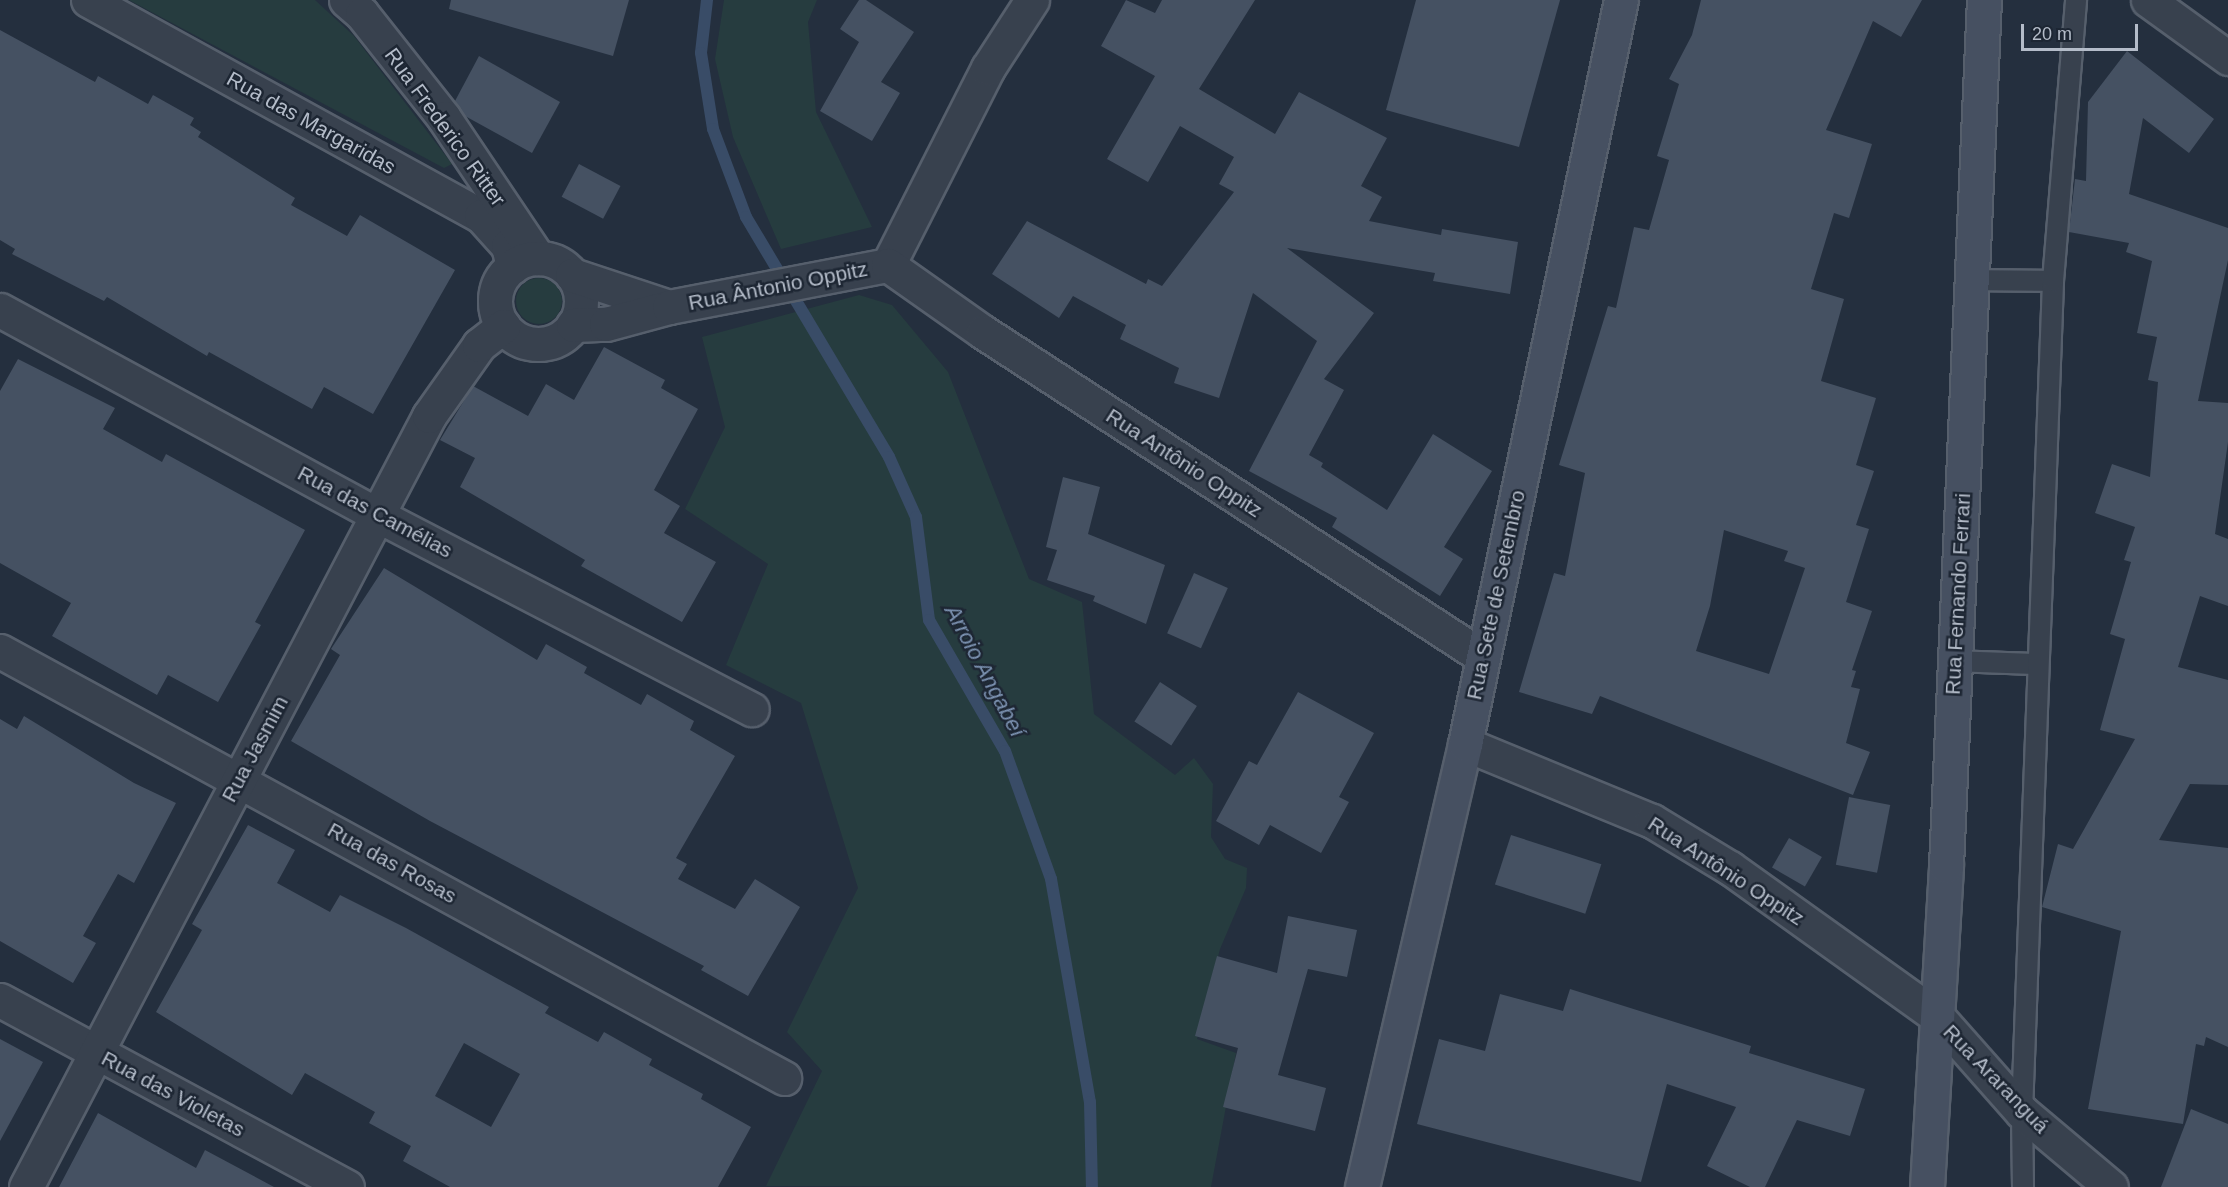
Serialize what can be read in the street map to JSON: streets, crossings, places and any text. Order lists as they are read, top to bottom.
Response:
{
  "streets": {
    "main road": ["Rua Fernando Ferrari", "Rua Sete de Setembro"],
    "street": [
      "Rua das Margaridas",
      "Rua Frederico Ritter",
      "Rua Ântonio Oppitz",
      "Rua Antônio Oppitz",
      "Rua das Camélias",
      "Rua Jasmim",
      "Rua das Rosas",
      "Rua Araranguá",
      "Rua das Violetas"
    ]
  },
  "crossings": [
    ["Rua das Margaridas", "Rua Frederico Ritter"],
    ["Rua das Margaridas", "Rua Ântonio Oppitz"],
    ["Rua das Margaridas", "Rua Jasmim"],
    ["Rua Frederico Ritter", "Rua Ântonio Oppitz"],
    ["Rua Frederico Ritter", "Rua Jasmim"],
    ["Rua Ântonio Oppitz", "Rua Antônio Oppitz"],
    ["Rua Ântonio Oppitz", "Rua Jasmim"],
    ["Rua Antônio Oppitz", "Rua Fernando Ferrari"],
    ["Rua Antônio Oppitz", "Rua Sete de Setembro"],
    ["Rua Antônio Oppitz", "Rua Araranguá"],
    ["Rua das Camélias", "Rua Jasmim"],
    ["Rua Fernando Ferrari", "Rua Araranguá"],
    ["Rua Jasmim", "Rua das Rosas"],
    ["Rua Jasmim", "Rua das Violetas"]
  ],
  "water": ["Arroio Angabeí"],
  "scale_bar": "20 m"
}
